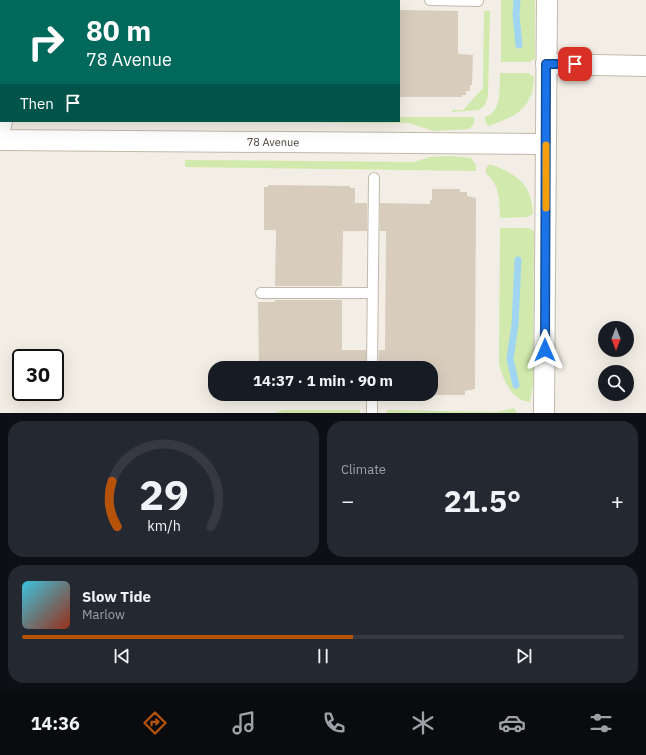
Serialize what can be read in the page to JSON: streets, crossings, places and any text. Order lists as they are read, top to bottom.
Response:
{
  "streets": {
    "street": ["78 Avenue"]
  },
  "north": "bottom",
  "page": {
    "turn": ["80 m", "78 Avenue"],
    "then": "Then",
    "limit": "30",
    "trip": "14:37 · 1 min · 90 m",
    "tile": "Climate",
    "heat": ["−", "21.5°", "+"],
    "song": ["Slow Tide", "Marlow"],
    "tabs": "14:36",
    "gauge": ["29", "km/h"]
  }
}
